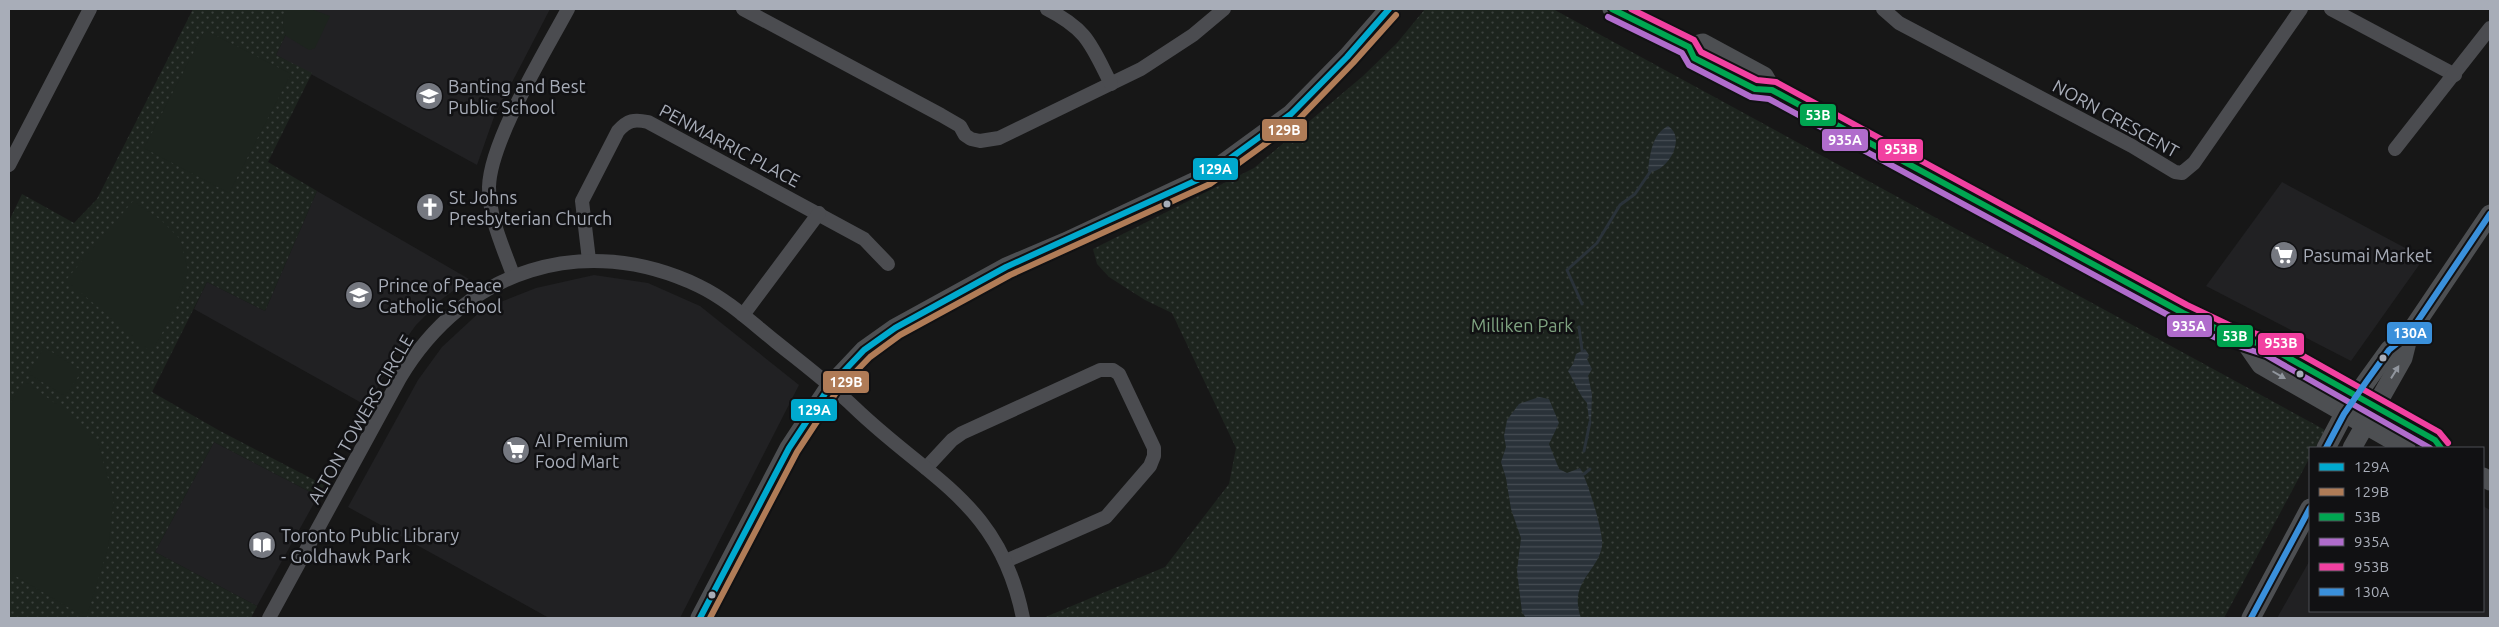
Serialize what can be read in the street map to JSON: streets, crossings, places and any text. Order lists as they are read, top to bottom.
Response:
{
  "streets": {
    "street": ["NORN CRESCENT", "PENMARRIC PLACE", "ALTON TOWERS CIRCLE"]
  },
  "crossings": [
    ["PENMARRIC PLACE", "ALTON TOWERS CIRCLE"]
  ],
  "parks": ["Milliken Park"],
  "places": {
    "school or university": ["Banting and Best Public School", "Prince of Peace Catholic School"],
    "church": ["St Johns Presbyterian Church"],
    "supermarket": ["Pasumai Market", "AI Premium Food Mart"],
    "library": ["Toronto Public Library - Goldhawk Park"]
  },
  "lines": [
    "transit line 129A",
    "transit line 53B",
    "transit line 953B",
    "transit line 129B",
    "transit line 935A",
    "transit line 130A"
  ],
  "legend": [
    "129A",
    "129B",
    "53B",
    "935A",
    "953B",
    "130A"
  ]
}
